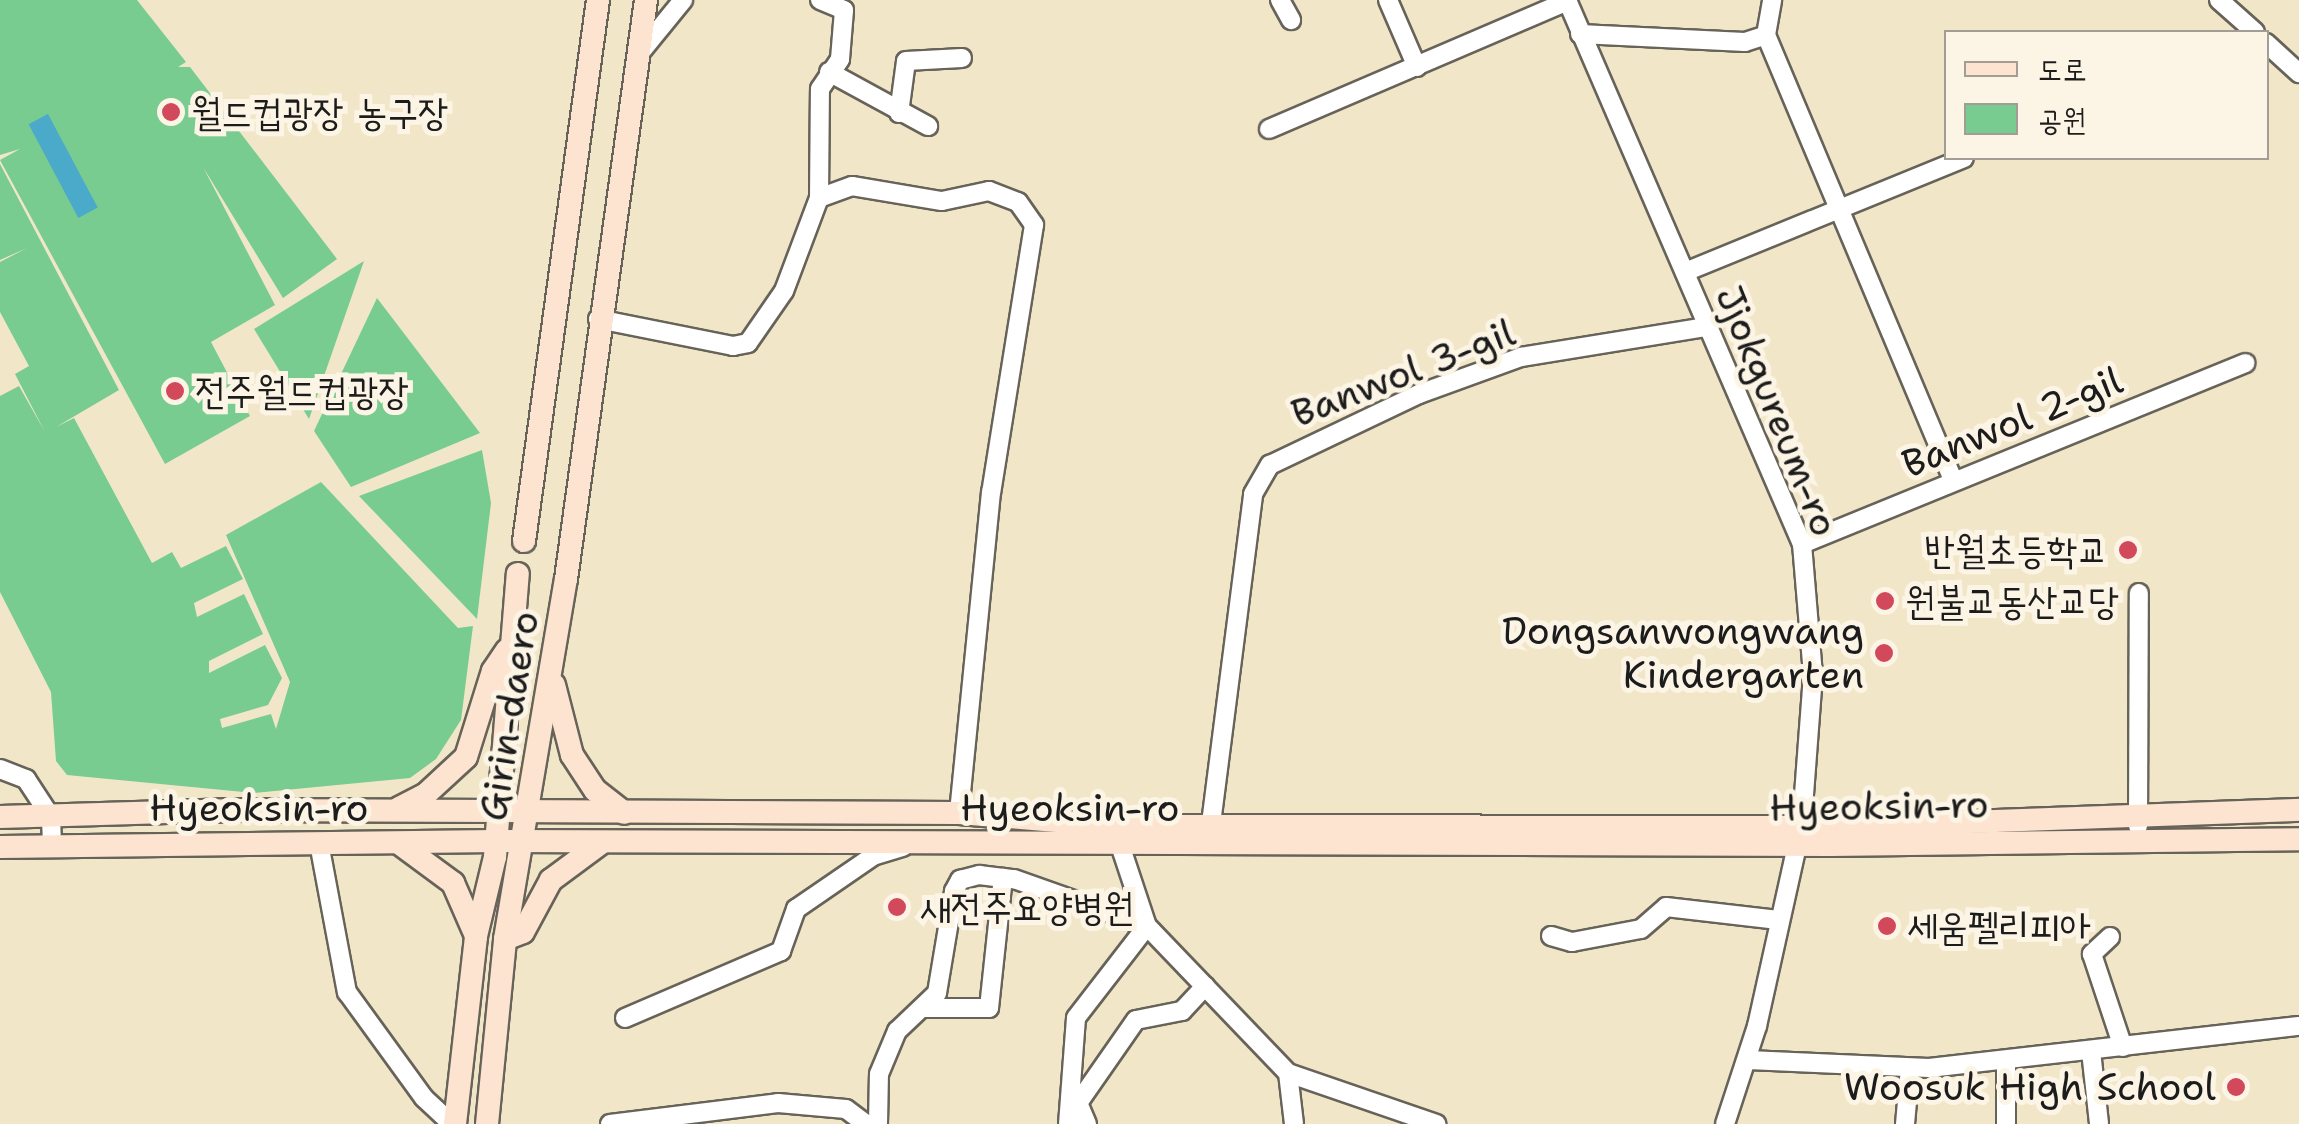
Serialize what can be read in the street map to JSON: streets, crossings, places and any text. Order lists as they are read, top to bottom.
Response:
{
  "streets": {
    "street": [
      "Banwol 3-gil",
      "Jjokgureum-ro",
      "Banwol 2-gil",
      "Girin-daero",
      "Hyeoksin-ro"
    ]
  },
  "crossings": [
    ["Banwol 3-gil", "Jjokgureum-ro"],
    ["Banwol 3-gil", "Hyeoksin-ro"],
    ["Jjokgureum-ro", "Banwol 2-gil"],
    ["Jjokgureum-ro", "Hyeoksin-ro"],
    ["Girin-daero", "Hyeoksin-ro"]
  ],
  "places": [
    "월드컵광장 농구장",
    "전주월드컵광장",
    "반월초등학교",
    "원불교동산교당",
    "Dongsanwongwang Kindergarten",
    "새전주요양병원",
    "세움펠리피아",
    "Woosuk High School"
  ],
  "legend": ["도로", "공원"]
}
